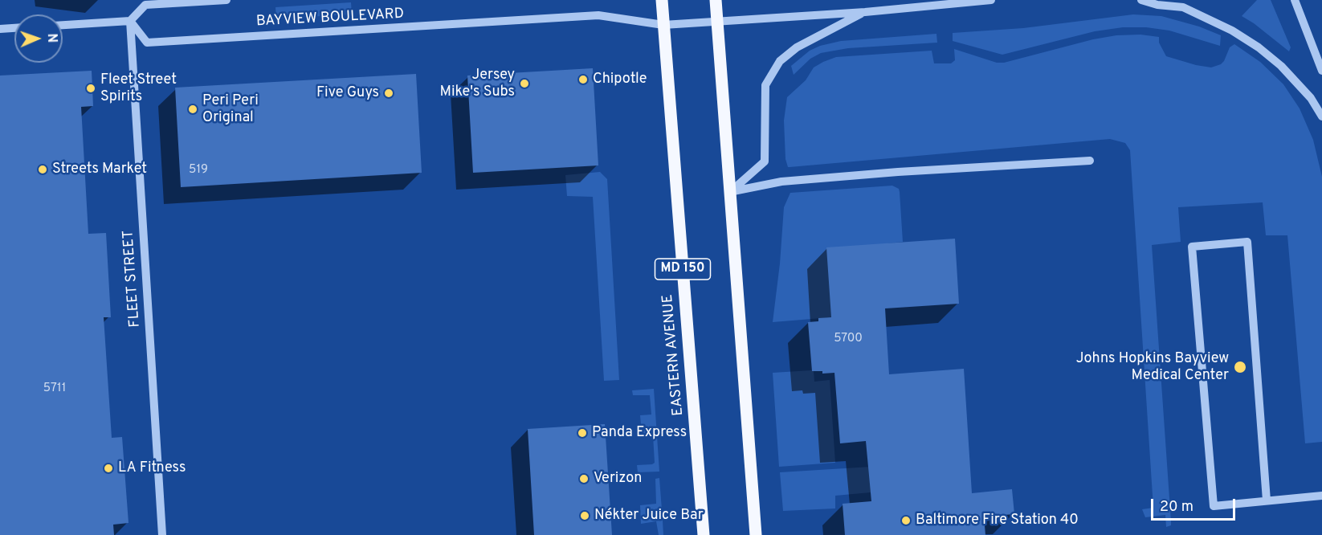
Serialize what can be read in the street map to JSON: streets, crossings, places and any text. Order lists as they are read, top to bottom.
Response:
{
  "streets": {
    "main road": ["MD 150", "EASTERN AVENUE"],
    "street": ["BAYVIEW BOULEVARD", "FLEET STREET"]
  },
  "crossings": [
    ["BAYVIEW BOULEVARD", "FLEET STREET"],
    ["BAYVIEW BOULEVARD", "EASTERN AVENUE"]
  ],
  "places": [
    "Chipotle",
    "Jersey Mike's Subs",
    "Fleet Street Spirits",
    "Five Guys",
    "Peri Peri Original",
    "Streets Market",
    "Johns Hopkins Bayview Medical Center",
    "Panda Express",
    "LA Fitness",
    "Verizon",
    "Nékter Juice Bar",
    "Baltimore Fire Station 40"
  ],
  "house_numbers": ["519", "5700", "5711"],
  "scale_bar": "20 m",
  "north": "right"
}
